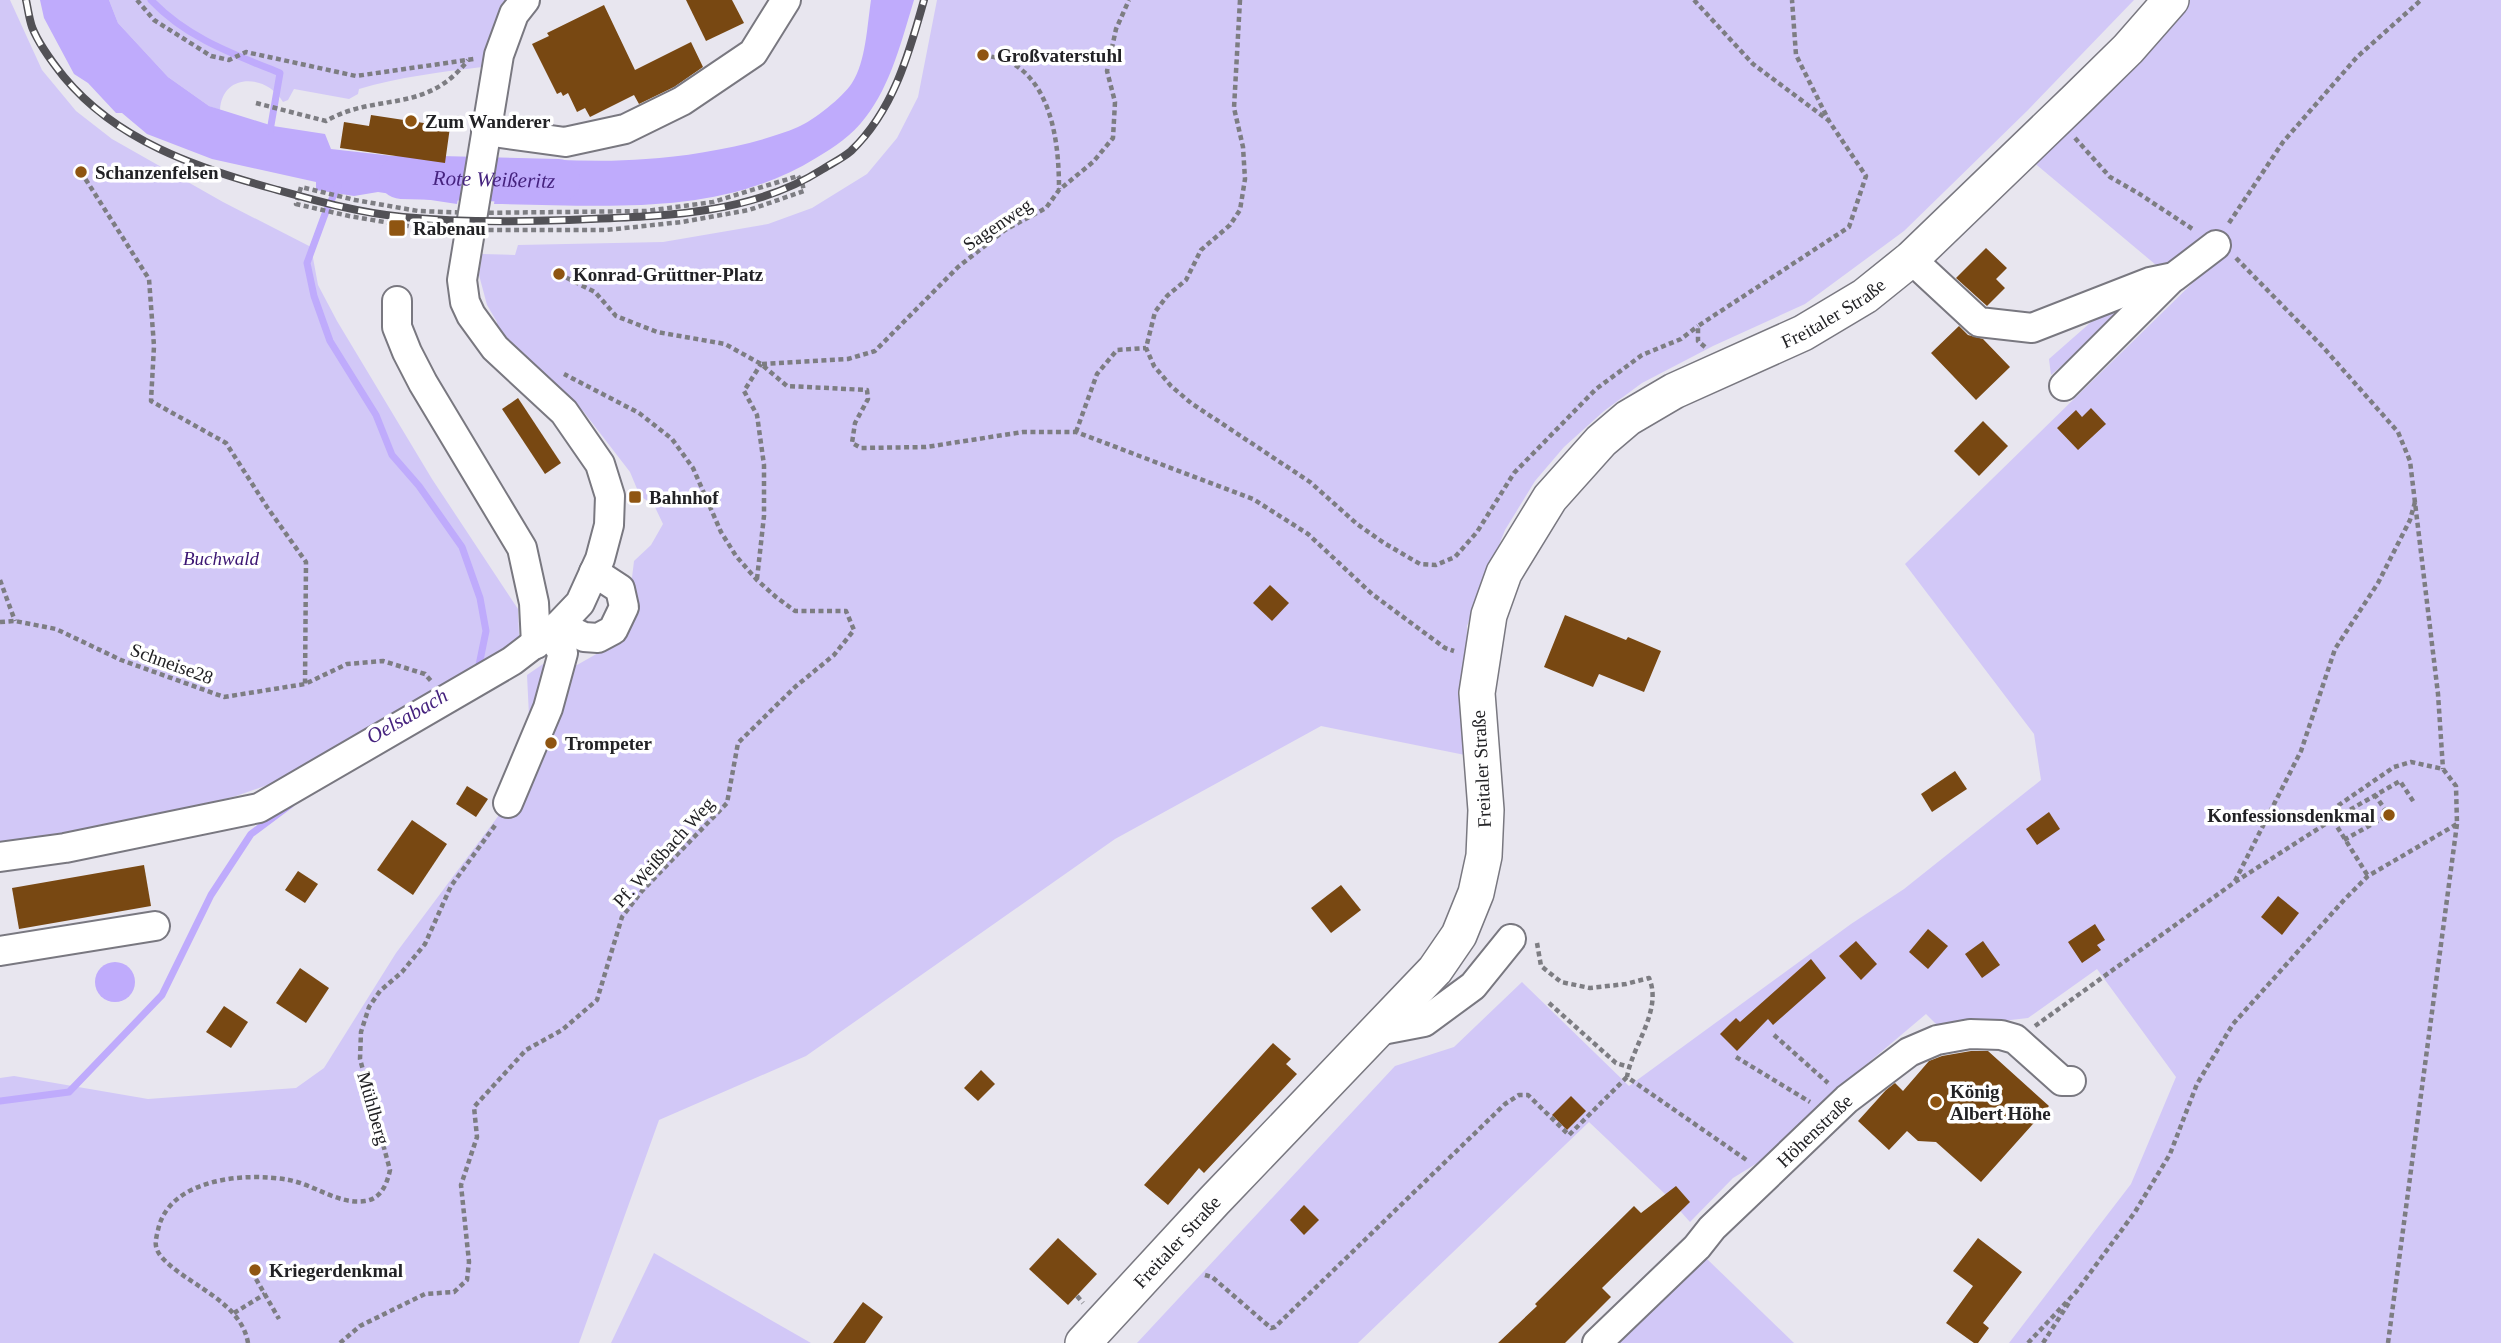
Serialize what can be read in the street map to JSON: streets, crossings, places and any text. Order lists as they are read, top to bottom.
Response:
{
  "streets": {
    "main road": ["Freitaler Straße"],
    "street": ["Höhenstraße"],
    "path": [
      "Sagenweg",
      "Schneise28",
      "Pf. Weißbach Weg",
      "Mühlberg"
    ]
  },
  "water": ["Rote Weißeritz", "Oelsabach"],
  "parks": ["Buchwald"],
  "places": {
    "other": [
      "Großvaterstuhl",
      "Zum Wanderer",
      "Schanzenfelsen",
      "Konrad-Grüttner-Platz",
      "Trompeter",
      "Konfessionsdenkmal",
      "König Albert Höhe",
      "Kriegerdenkmal"
    ],
    "transit": ["Rabenau", "Bahnhof"]
  }
}
